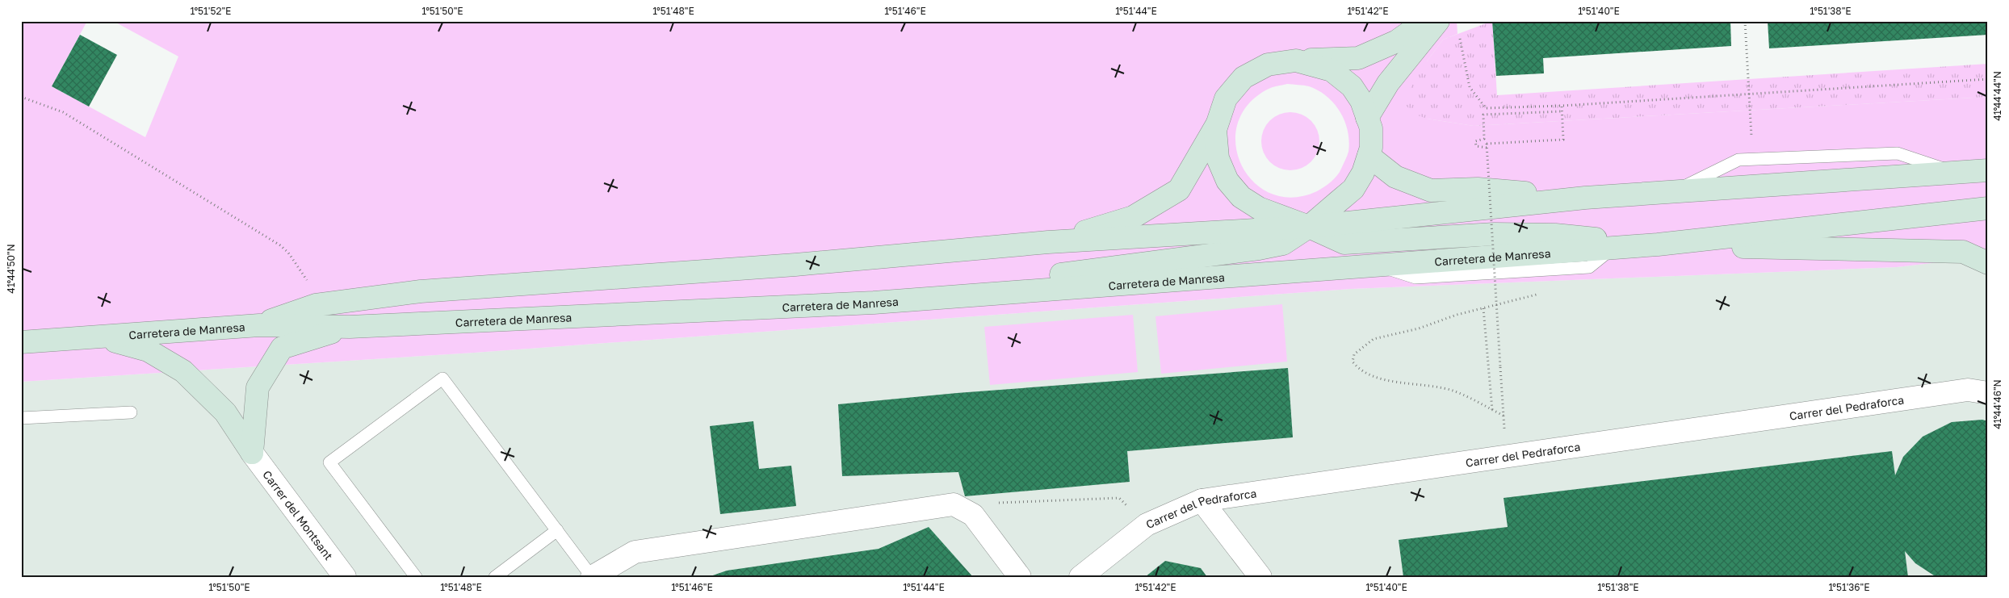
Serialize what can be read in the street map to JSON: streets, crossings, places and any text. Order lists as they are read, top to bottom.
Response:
{
  "streets": {
    "main road": ["Carretera de Manresa"],
    "street": ["Carrer del Pedraforca", "Carrer del Montsant"]
  },
  "coordinates": [
    "1°51'52\"E",
    "1°51'50\"E",
    "1°51'48\"E",
    "1°51'46\"E",
    "1°51'44\"E",
    "1°51'42\"E",
    "1°51'40\"E",
    "1°51'38\"E",
    "41°44'44\"N",
    "41°44'50\"N",
    "41°44'46\"N",
    "1°51'36\"E"
  ]
}
